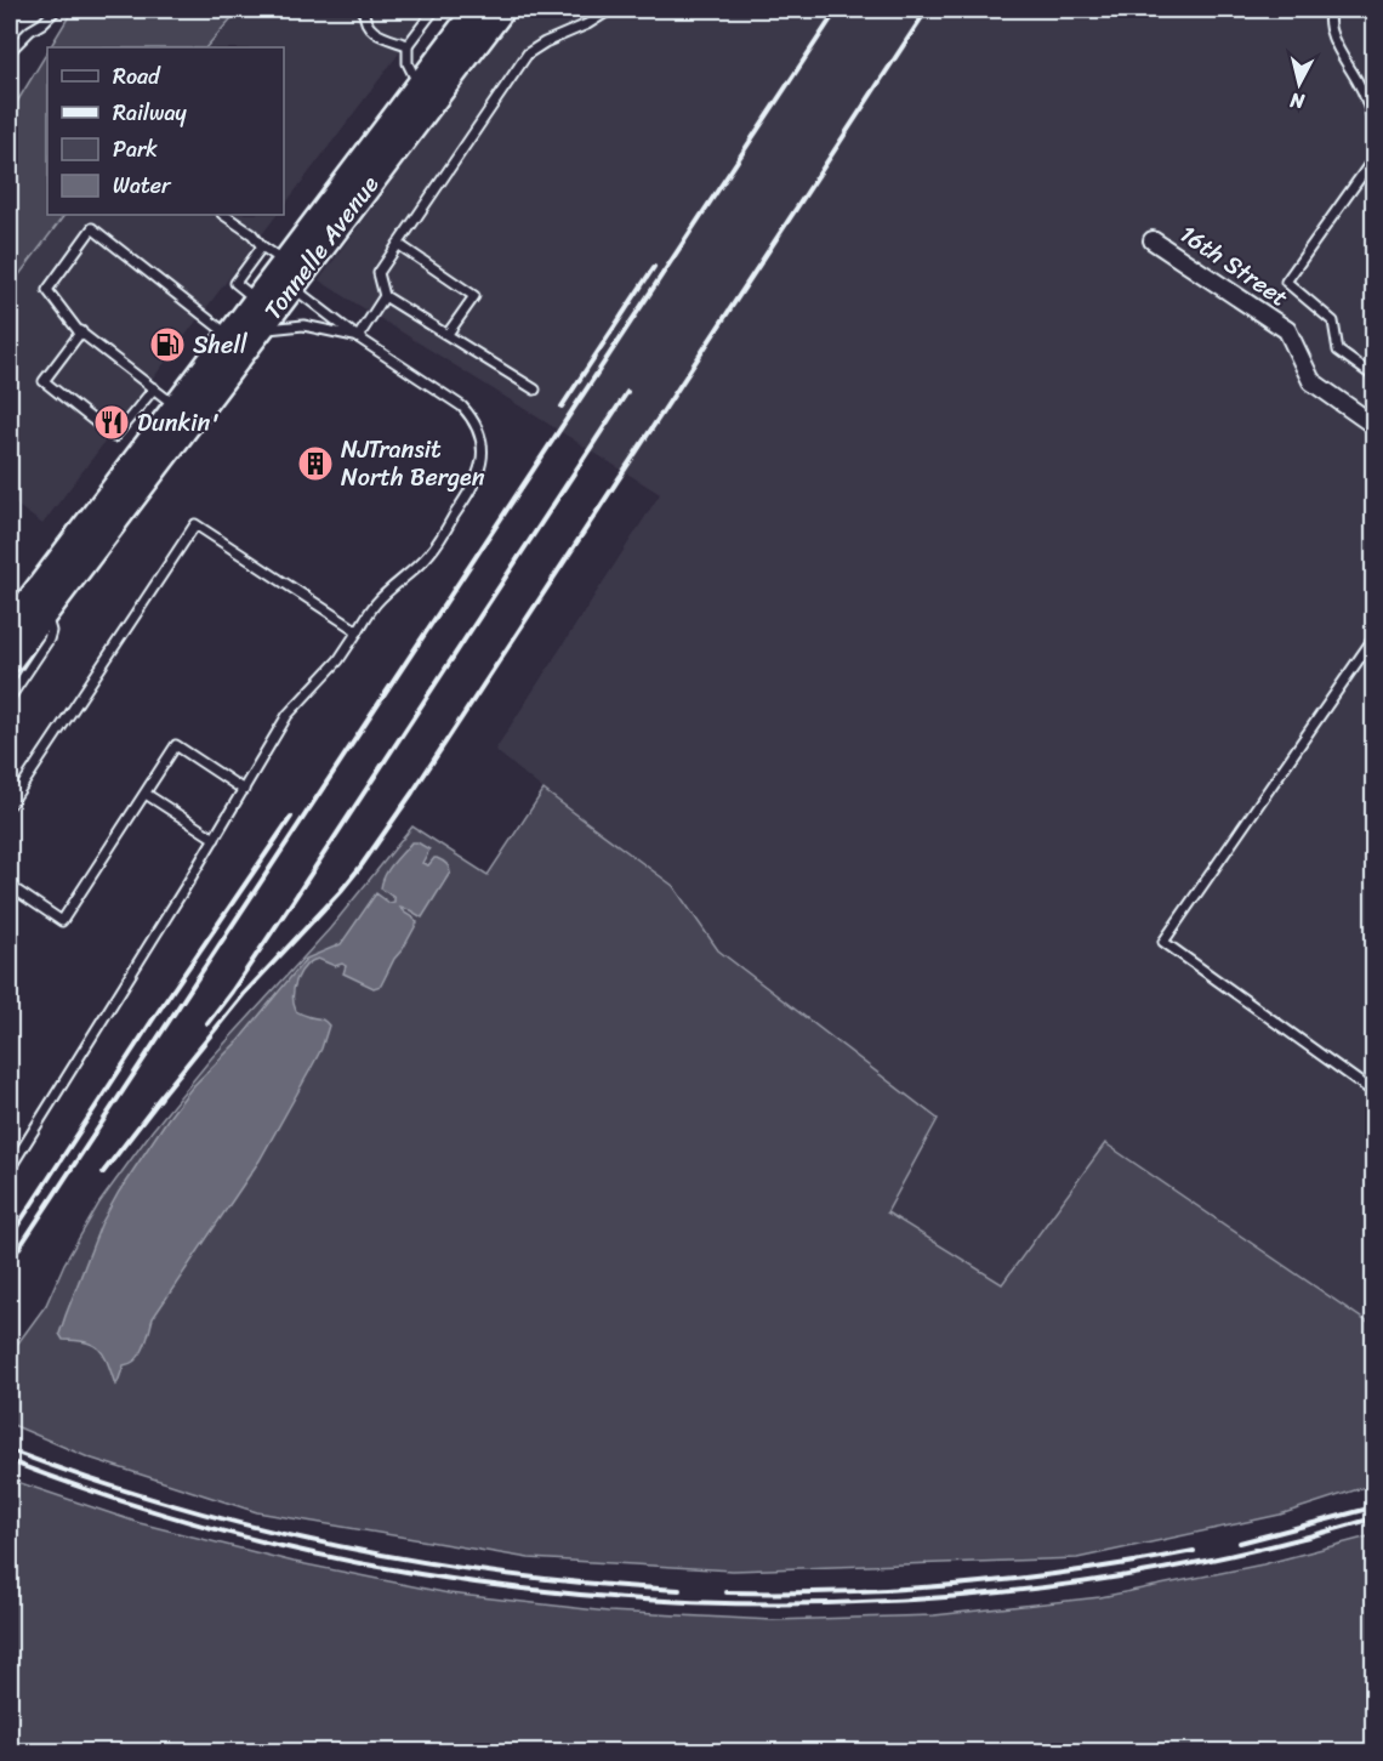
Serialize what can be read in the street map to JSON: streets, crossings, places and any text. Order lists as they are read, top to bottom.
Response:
{
  "streets": {
    "highway": ["Tonnelle Avenue"],
    "street": ["16th Street"]
  },
  "places": {
    "fuel station": ["Shell"],
    "restaurant": ["Dunkin'"],
    "building": ["NJTransit North Bergen"]
  },
  "legend": [
    "Road",
    "Railway",
    "Park",
    "Water"
  ],
  "north": "bottom"
}
